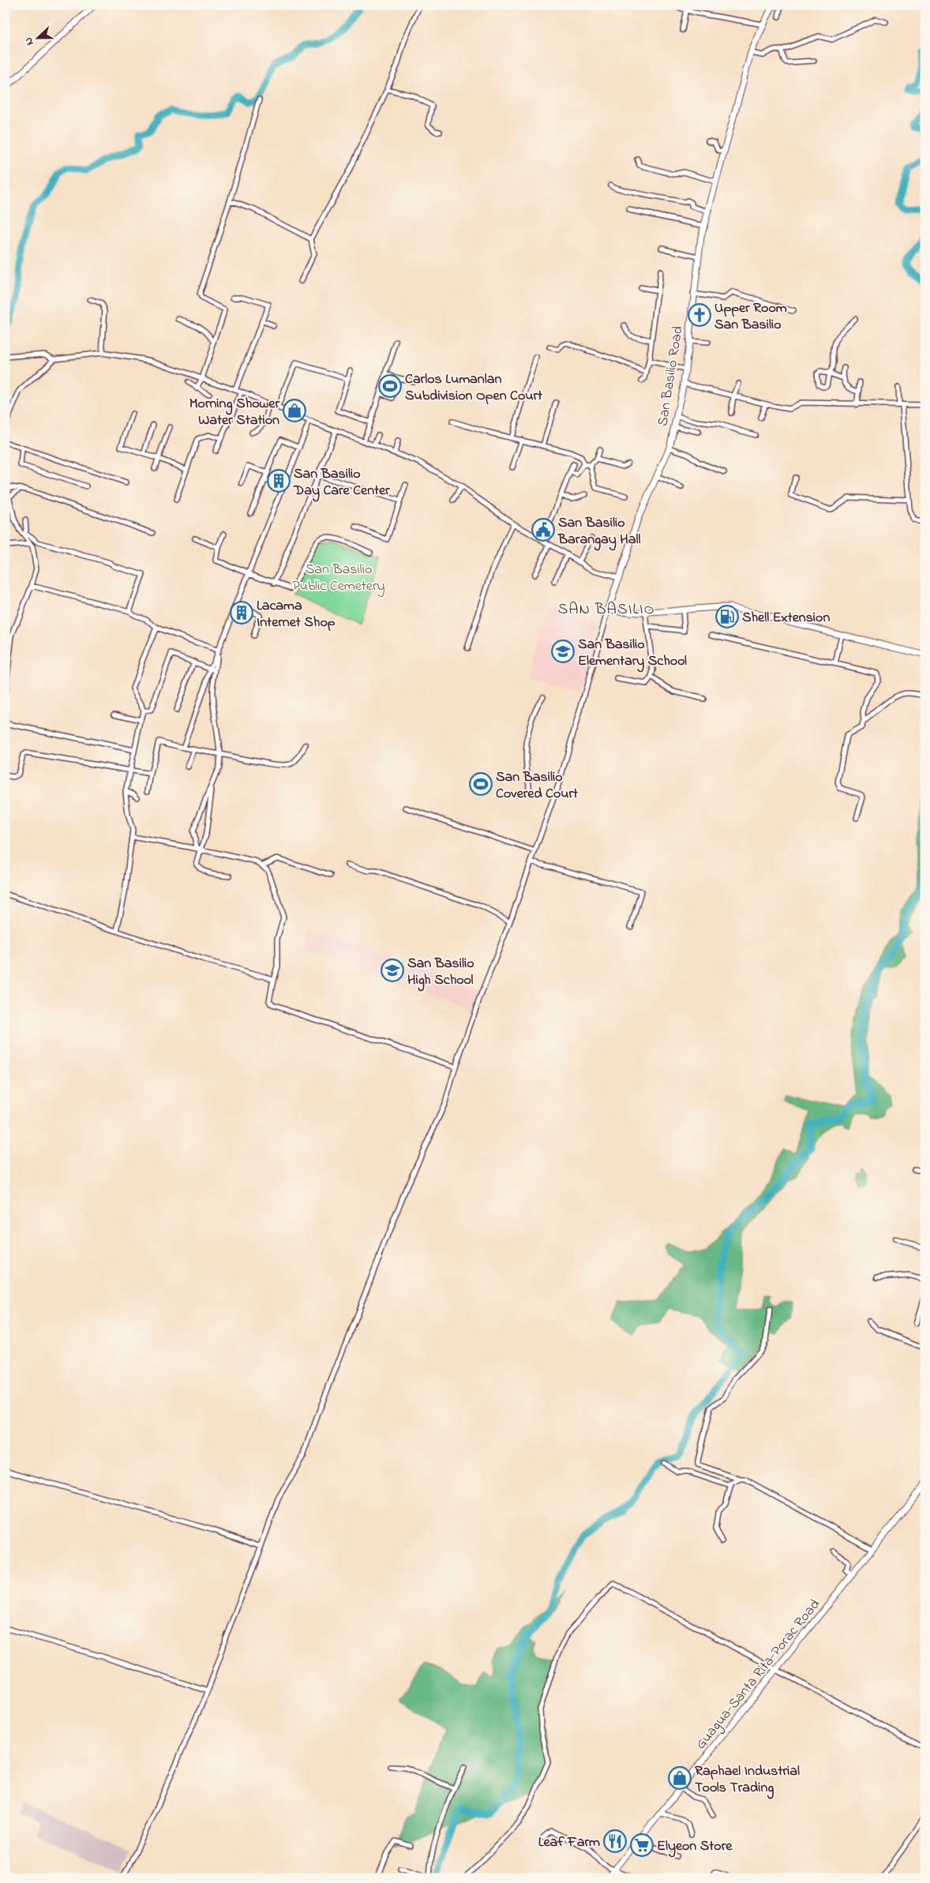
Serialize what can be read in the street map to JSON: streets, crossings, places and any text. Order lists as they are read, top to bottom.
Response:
{
  "streets": {
    "street": ["San Basilio Road", "Guagua-Santa Rita-Porac Road"]
  },
  "districts": ["SAN BASILIO"],
  "parks": ["San Basilio Public Cemetery"],
  "places": {
    "church": ["Upper Room San Basilio"],
    "sports": ["Carlos Lumanlan Subdivision Open Court", "San Basilio Covered Court"],
    "shop": ["Morning Shower Water Station", "Raphael Industrial Tools Trading"],
    "building": ["San Basilio Day Care Center", "Lacama Internet Shop"],
    "public building": ["San Basilio Barangay Hall"],
    "fuel station": ["Shell Extension"],
    "school or university": ["San Basilio Elementary School", "San Basilio High School"],
    "restaurant": ["Leaf Farm"],
    "supermarket": ["Elyeon Store"]
  },
  "north": "left"
}
